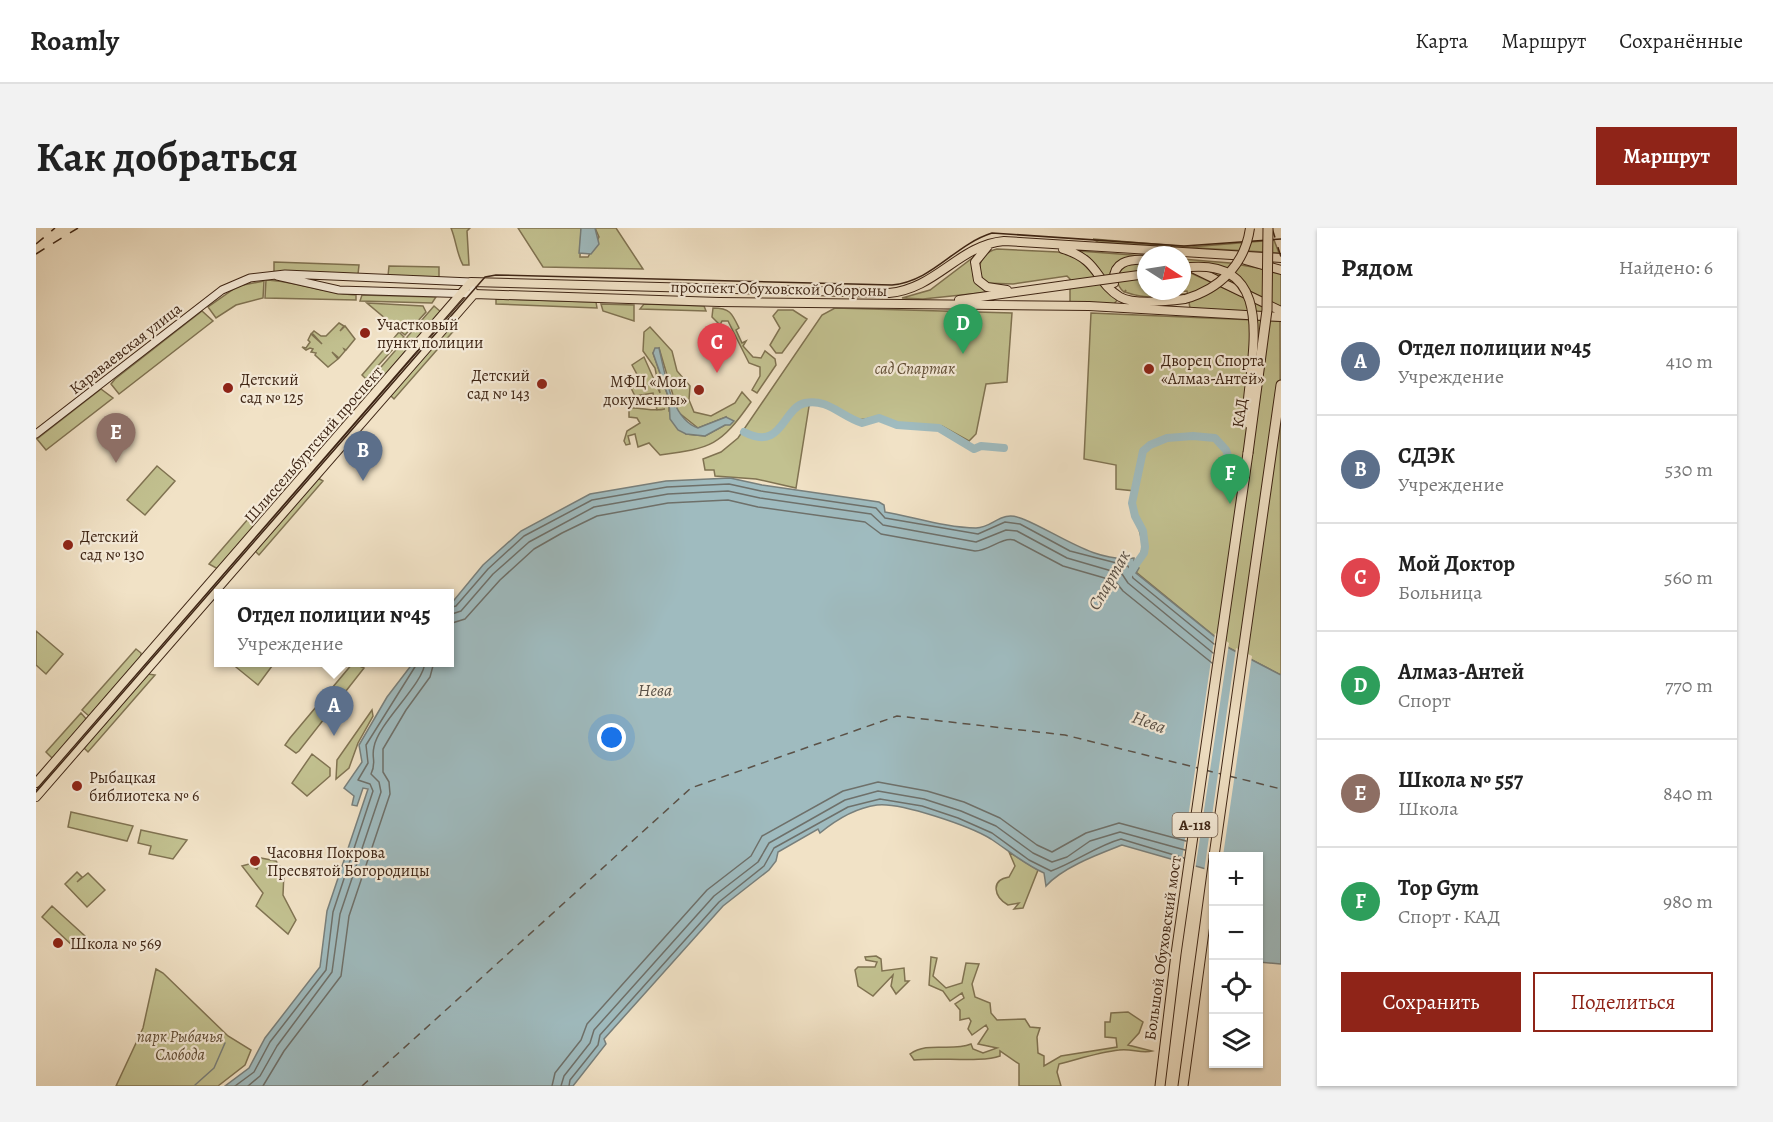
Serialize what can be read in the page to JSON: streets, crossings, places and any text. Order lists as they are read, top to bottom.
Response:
{
  "streets": {
    "highway": ["КАД", "А-118", "Большой Обуховский мост"],
    "main road": ["проспект Обуховской Обороны", "Шлиссельбургский проспект"],
    "street": ["Караваевская улица"]
  },
  "crossings": [
    ["проспект Обуховской Обороны", "Караваевская улица"],
    ["проспект Обуховской Обороны", "Шлиссельбургский проспект"],
    ["КАД", "Большой Обуховский мост"]
  ],
  "water": ["Спартак", "Нева"],
  "parks": ["сад Спартак", "парк Рыбачья Слобода"],
  "places": [
    "Участковый пункт полиции",
    "Дворец Спорта «Алмаз-Антей»",
    "Детский сад № 143",
    "Детский сад № 125",
    "МФЦ «Мои документы»",
    "Детский сад № 130",
    "Рыбацкая библиотека № 6",
    "Часовня Покрова Пресвятой Богородицы",
    "Школа № 569"
  ],
  "north": "right",
  "page": {
    "header": "Roamly",
    "nav": ["Карта", "Маршрут", "Сохранённые"],
    "buttons": [
      "Маршрут",
      ["Сохранить", "Поделиться"]
    ],
    "title": "Как добраться",
    "heading": ["Рядом", "Найдено: 6"],
    "pins": [
      "D",
      "C",
      "E",
      "B",
      "F",
      "A"
    ],
    "list": [
      {
        "mark": "A",
        "name": "Отдел полиции №45",
        "note": "Учреждение",
        "value": "410 m"
      },
      {
        "mark": "B",
        "name": "СДЭК",
        "note": "Учреждение",
        "value": "530 m"
      },
      {
        "mark": "C",
        "name": "Мой Доктор",
        "note": "Больница",
        "value": "560 m"
      },
      {
        "mark": "D",
        "name": "Алмаз-Антей",
        "note": "Спорт",
        "value": "770 m"
      },
      {
        "mark": "E",
        "name": "Школа № 557",
        "note": "Школа",
        "value": "840 m"
      },
      {
        "mark": "F",
        "name": "Top Gym",
        "note": "Спорт · КАД",
        "value": "980 m"
      }
    ],
    "popup": ["Отдел полиции №45", "Учреждение"],
    "map_buttons": ["+", "−"]
  }
}
